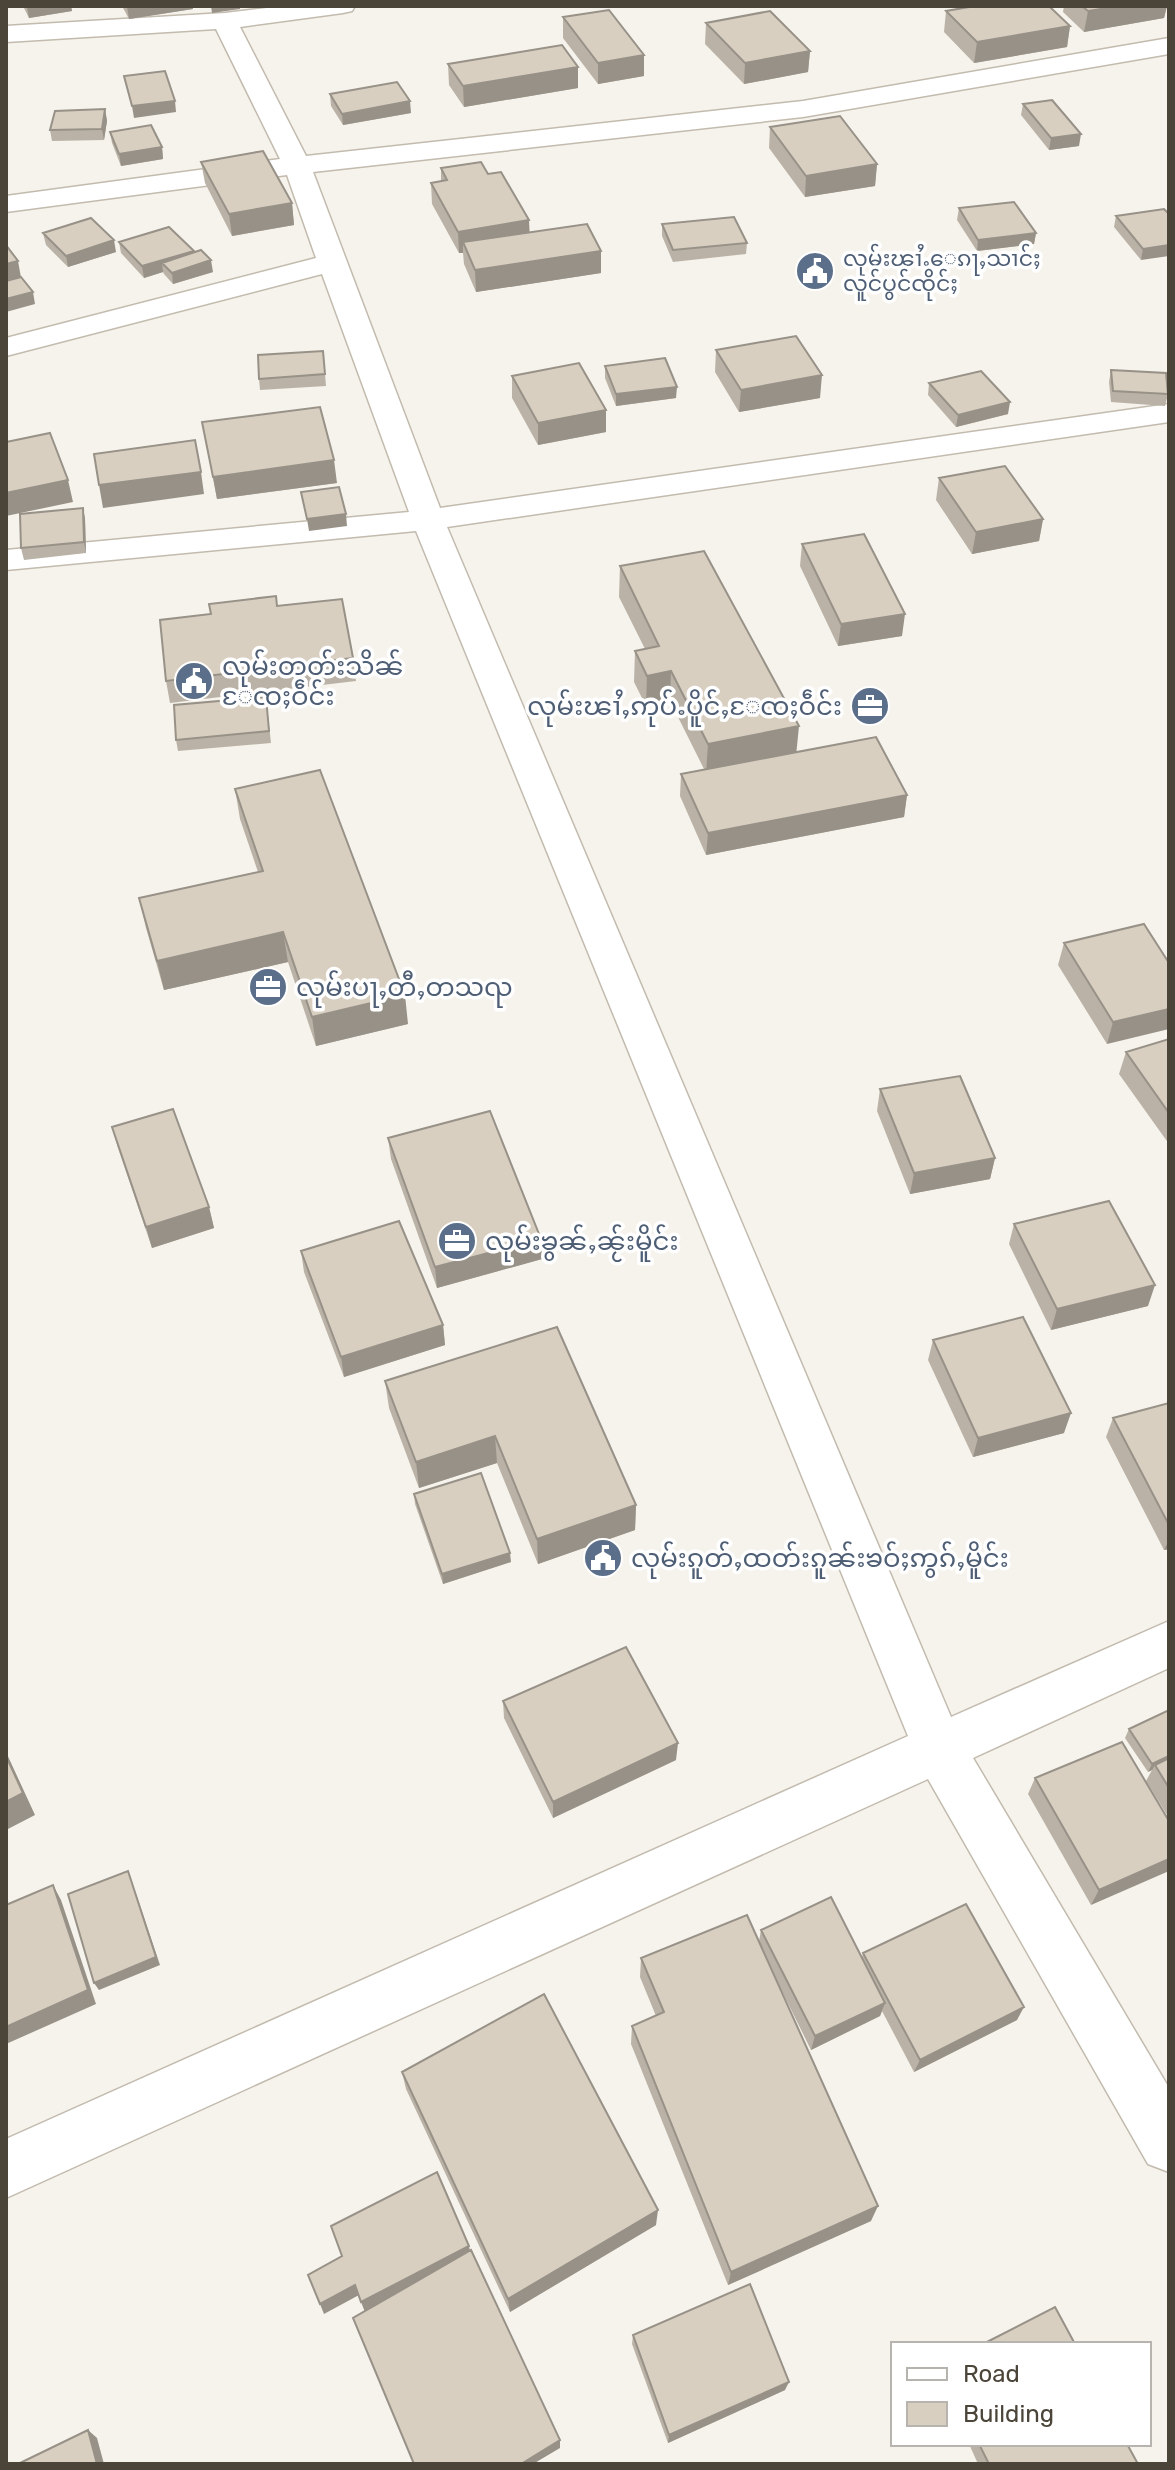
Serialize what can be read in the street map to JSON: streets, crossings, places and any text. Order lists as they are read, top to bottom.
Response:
{
  "places": {
    "public building": ["လုမ်းၽၢႆႇေၵႃႇသၢင်ႈ လူင်ပွင်ၸိုင်ႈ", "လုမ်းတတ်းသိၼ် ႄၸႈဝဵင်း", "လုမ်းၵူတ်ႇထတ်းၵူၼ်းၶဝ်ႈဢွၵ်ႇမိူင်း"],
    "office": ["လုမ်းၽၢႆႇဢုပ်ႉပိူင်ႇႄၸႈဝဵင်း", "လုမ်းပႃႇတီႇတသၺ", "လုမ်းၶွၼ်ႇၼႂ်းမိူင်း"]
  },
  "legend": ["Road", "Building"]
}
